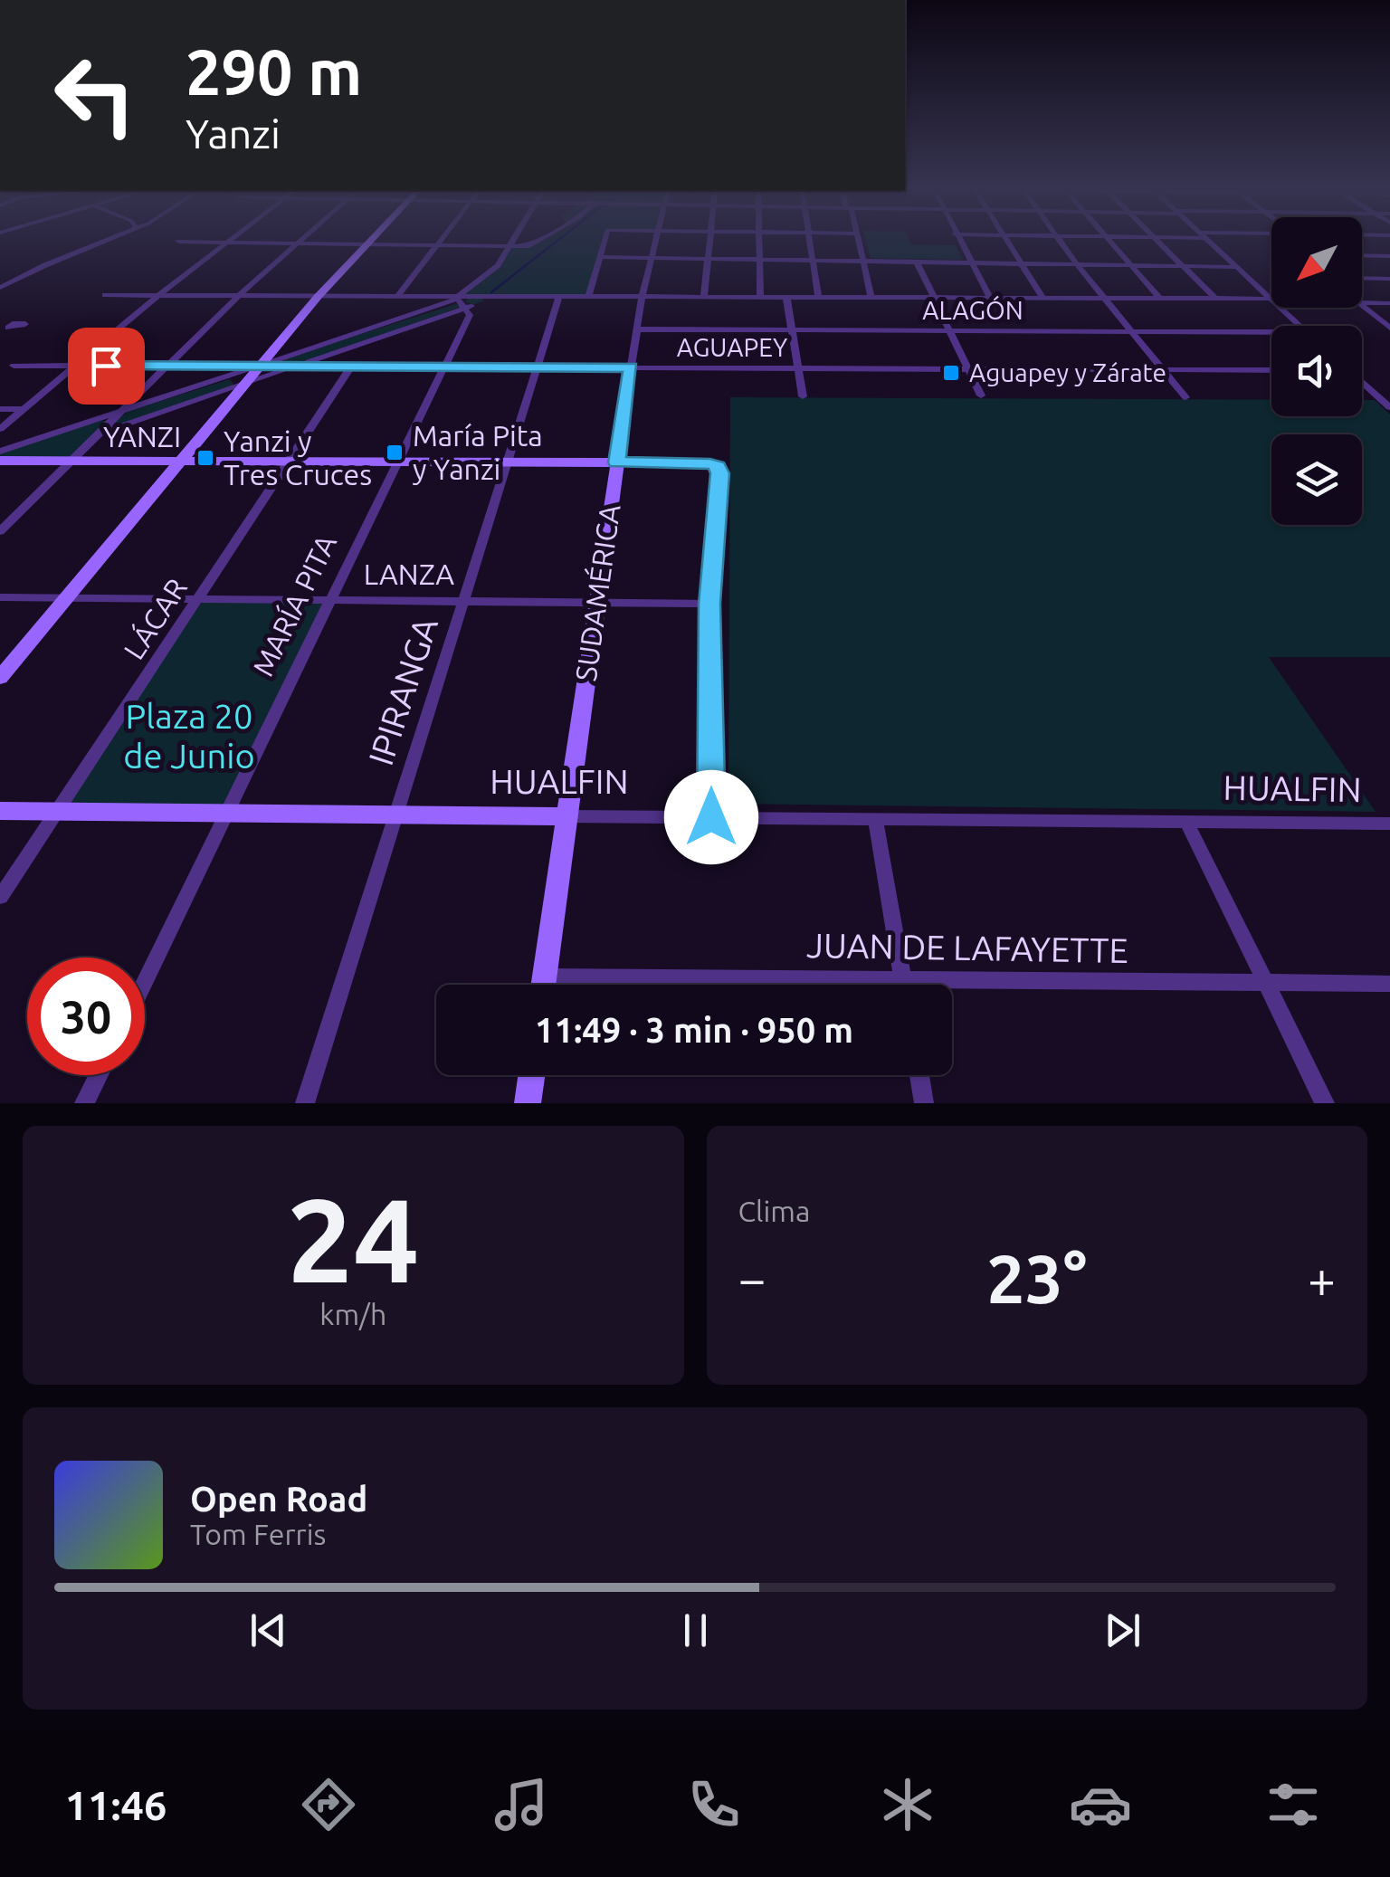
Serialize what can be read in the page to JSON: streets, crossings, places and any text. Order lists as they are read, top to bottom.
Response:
{
  "streets": {
    "street": [
      "ALAGÓN",
      "AGUAPEY",
      "YANZI",
      "LANZA",
      "SUDAMÉRICA",
      "MARÍA PITA",
      "LÁCAR",
      "IPIRANGA",
      "HUALFIN",
      "JUAN DE LAFAYETTE"
    ]
  },
  "crossings": [
    ["ALAGÓN", "SUDAMÉRICA"],
    ["AGUAPEY", "SUDAMÉRICA"],
    ["AGUAPEY", "MARÍA PITA"],
    ["AGUAPEY", "LÁCAR"],
    ["AGUAPEY", "IPIRANGA"],
    ["YANZI", "LANZA"],
    ["YANZI", "SUDAMÉRICA"],
    ["YANZI", "MARÍA PITA"],
    ["YANZI", "LÁCAR"],
    ["YANZI", "IPIRANGA"],
    ["LANZA", "SUDAMÉRICA"],
    ["LANZA", "MARÍA PITA"],
    ["LANZA", "LÁCAR"],
    ["LANZA", "IPIRANGA"],
    ["SUDAMÉRICA", "HUALFIN"],
    ["MARÍA PITA", "HUALFIN"],
    ["LÁCAR", "HUALFIN"],
    ["IPIRANGA", "HUALFIN"]
  ],
  "parks": ["Plaza 20 de Junio"],
  "places": {
    "transit": ["Aguapey y Zárate", "María Pita y Yanzi", "Yanzi y Tres Cruces"]
  },
  "north": "bottom left",
  "page": {
    "turn": ["290 m", "Yanzi"],
    "limit": "30",
    "trip": "11:49 · 3 min · 950 m",
    "tile": [
      ["24", "km/h"],
      "Clima"
    ],
    "heat": ["−", "23°", "+"],
    "song": ["Open Road", "Tom Ferris"],
    "tabs": "11:46"
  }
}
